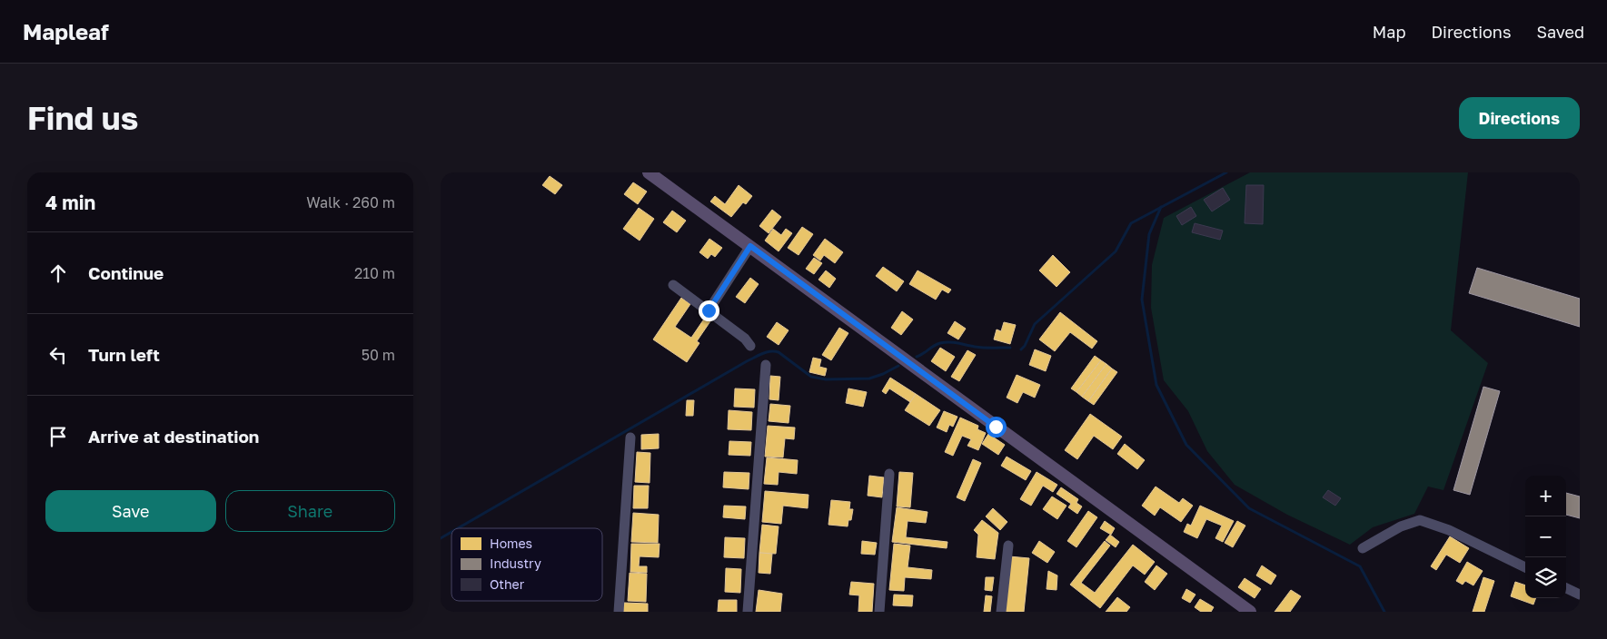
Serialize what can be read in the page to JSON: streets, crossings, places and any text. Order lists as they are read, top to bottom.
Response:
{
  "legend": ["Homes", "Industry", "Other"],
  "page": {
    "header": "Mapleaf",
    "nav": ["Map", "Directions", "Saved"],
    "buttons": [
      "Directions",
      ["Save", "Share"]
    ],
    "title": "Find us",
    "heading": ["4 min", "Walk · 260 m"],
    "list": [
      ["Continue", "210 m"],
      ["Turn left", "50 m"],
      "Arrive at destination"
    ],
    "map_buttons": ["+", "−"]
  }
}
